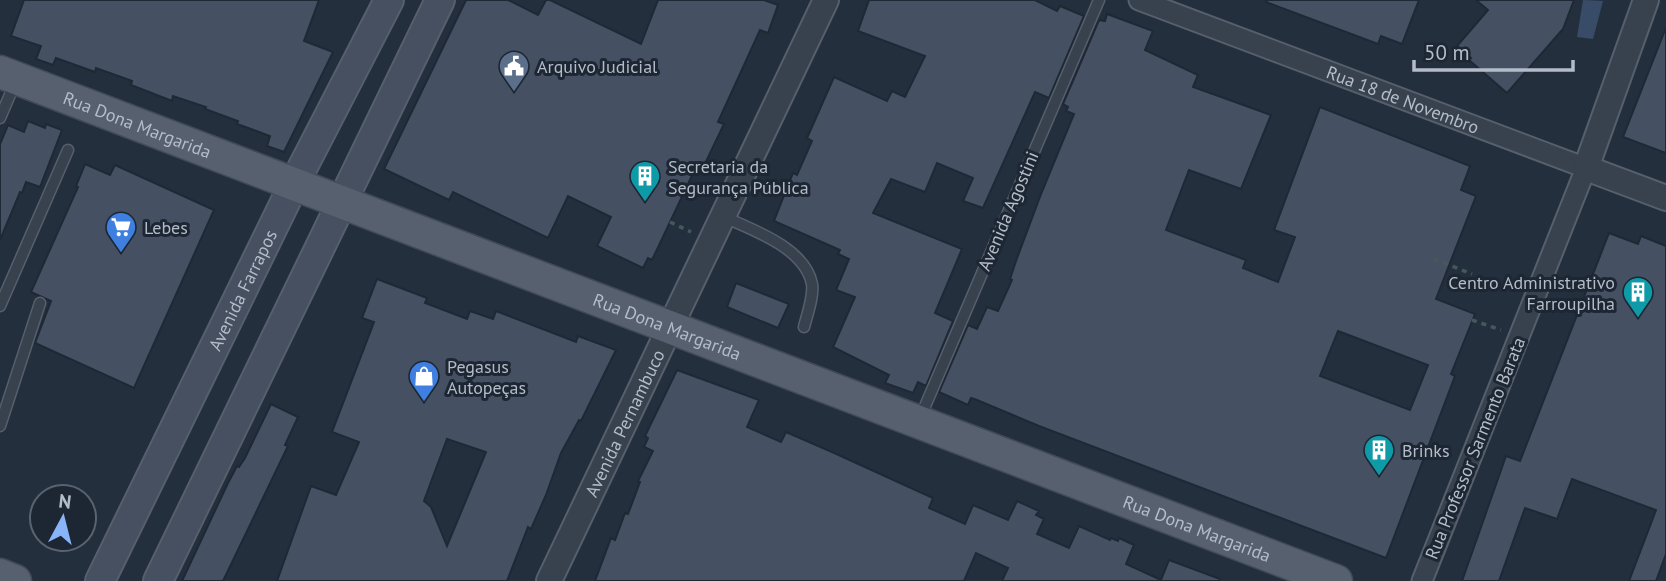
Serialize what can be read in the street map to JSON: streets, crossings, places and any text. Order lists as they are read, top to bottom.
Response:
{
  "streets": {
    "main road": ["Rua Dona Margarida", "Avenida Farrapos"],
    "street": ["Rua 18 de Novembro", "Avenida Pernambuco", "Rua Professor Sarmento Barata"],
    "lane": ["Avenida Agostini"]
  },
  "crossings": [
    ["Rua 18 de Novembro", "Rua Professor Sarmento Barata"],
    ["Rua Dona Margarida", "Avenida Agostini"],
    ["Rua Dona Margarida", "Avenida Farrapos"],
    ["Rua Dona Margarida", "Avenida Pernambuco"]
  ],
  "places": {
    "public building": ["Arquivo Judicial"],
    "building": ["Secretaria da Segurança Pública", "Centro Administrativo Farroupilha", "Brinks"],
    "supermarket": ["Lebes"],
    "shop": ["Pegasus Autopeças"]
  },
  "scale_bar": "50 m",
  "north": "top"
}
